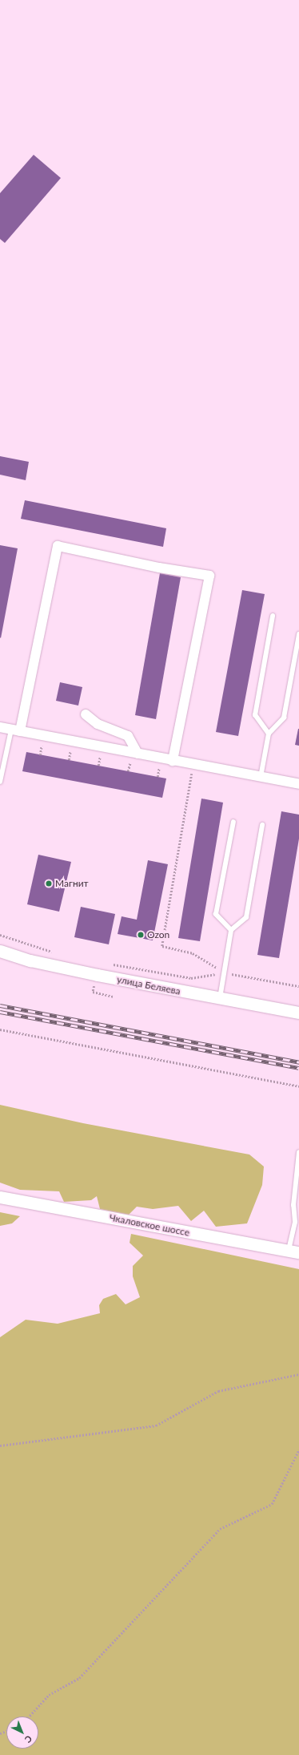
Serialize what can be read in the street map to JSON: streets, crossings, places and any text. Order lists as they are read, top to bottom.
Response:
{
  "streets": {
    "street": ["улица Беляева", "Чкаловское шоссе"]
  },
  "places": ["Магнит", "Ozon"],
  "north": "bottom right"
}
